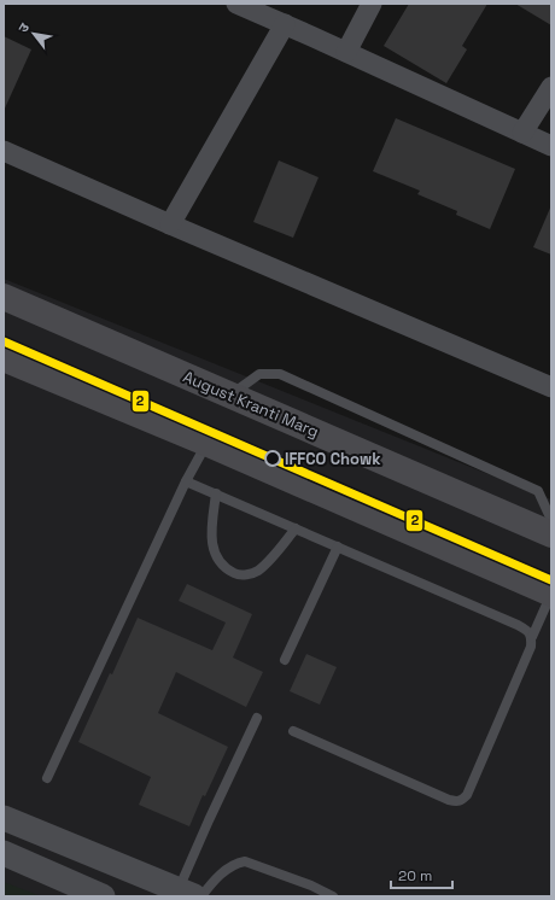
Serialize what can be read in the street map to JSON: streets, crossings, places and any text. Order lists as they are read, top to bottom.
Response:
{
  "streets": {
    "main road": ["August Kranti Marg"]
  },
  "places": ["IFFCO Chowk"],
  "lines": ["transit line 2"],
  "scale_bar": "20 m",
  "north": "top left"
}
